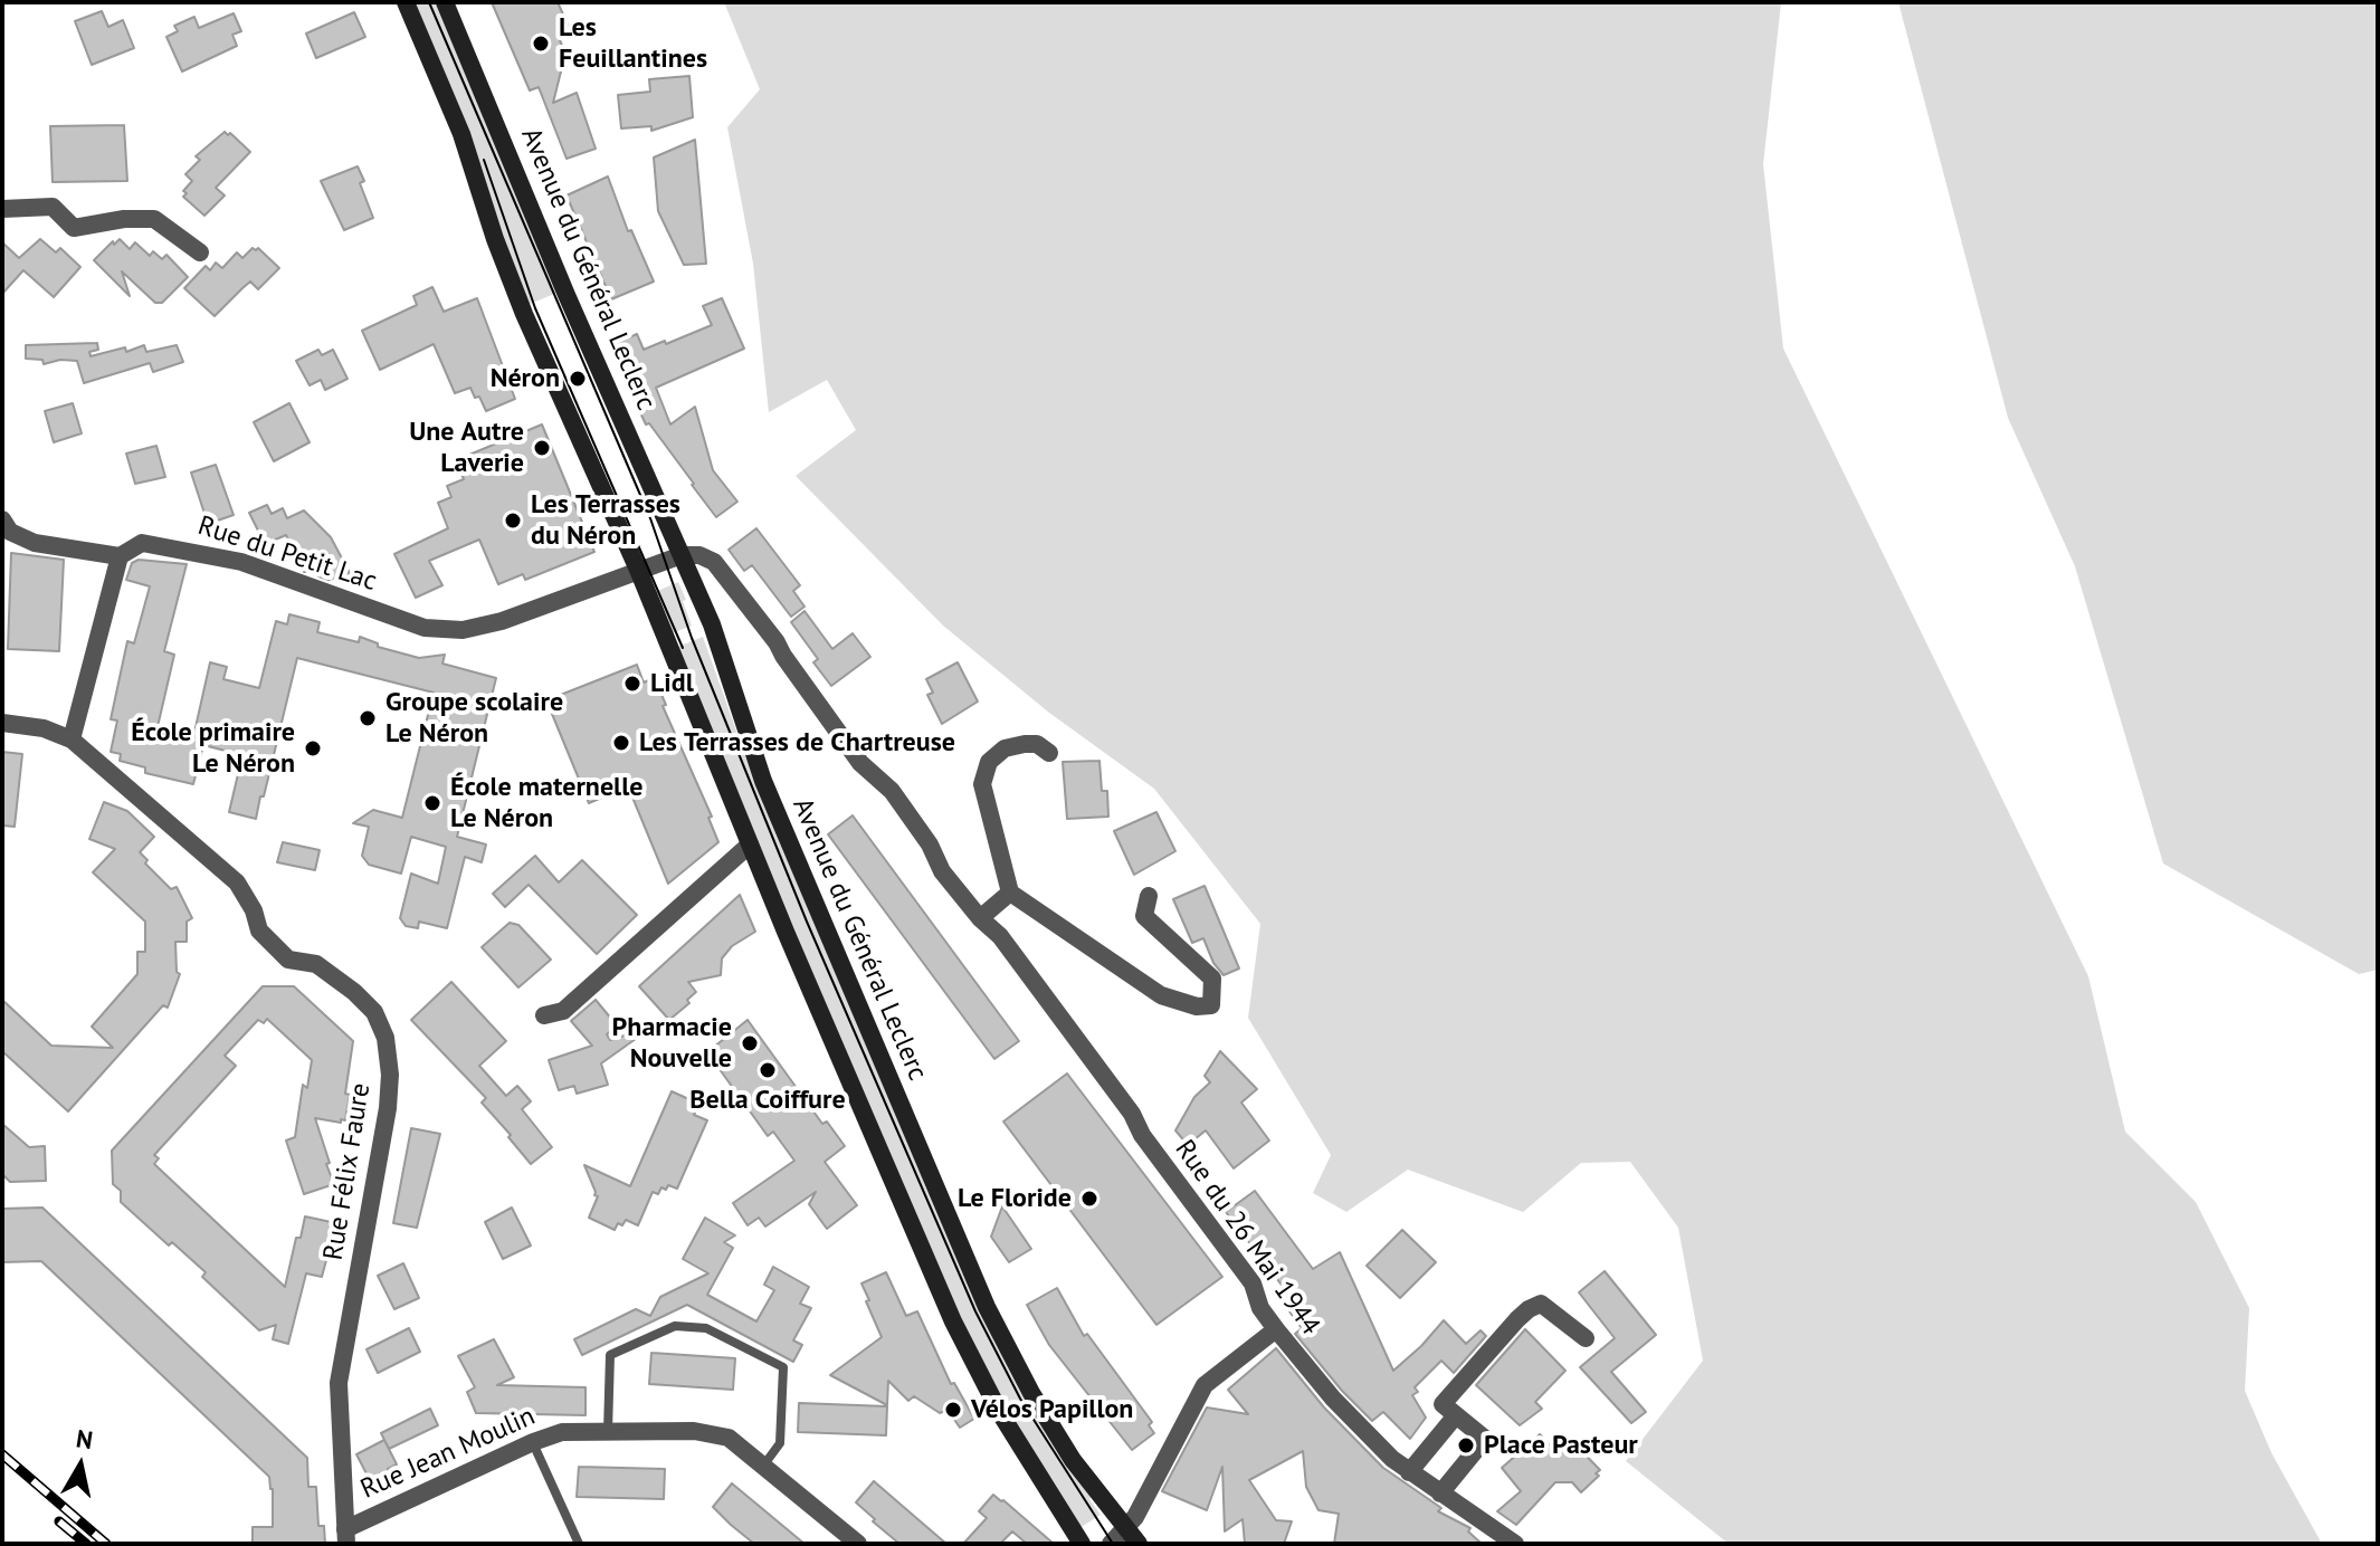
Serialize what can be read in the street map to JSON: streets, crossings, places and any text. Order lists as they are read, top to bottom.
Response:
{
  "streets": {
    "main road": ["Avenue du Général Leclerc"],
    "street": [
      "Rue du Petit Lac",
      "Rue Félix Faure",
      "Rue du 26 Mai 1944",
      "Rue Jean Moulin"
    ]
  },
  "crossings": [
    ["Avenue du Général Leclerc", "Rue du 26 Mai 1944"],
    ["Rue Félix Faure", "Rue Jean Moulin"]
  ],
  "places": [
    "Les Feuillantines",
    "Néron",
    "Une Autre Laverie",
    "Les Terrasses du Néron",
    "Lidl",
    "Groupe scolaire Le Néron",
    "Les Terrasses de Chartreuse",
    "École primaire Le Néron",
    "École maternelle Le Néron",
    "Pharmacie Nouvelle",
    "Bella Coiffure",
    "Le Floride",
    "Vélos Papillon",
    "Place Pasteur"
  ],
  "north": "top"
}
